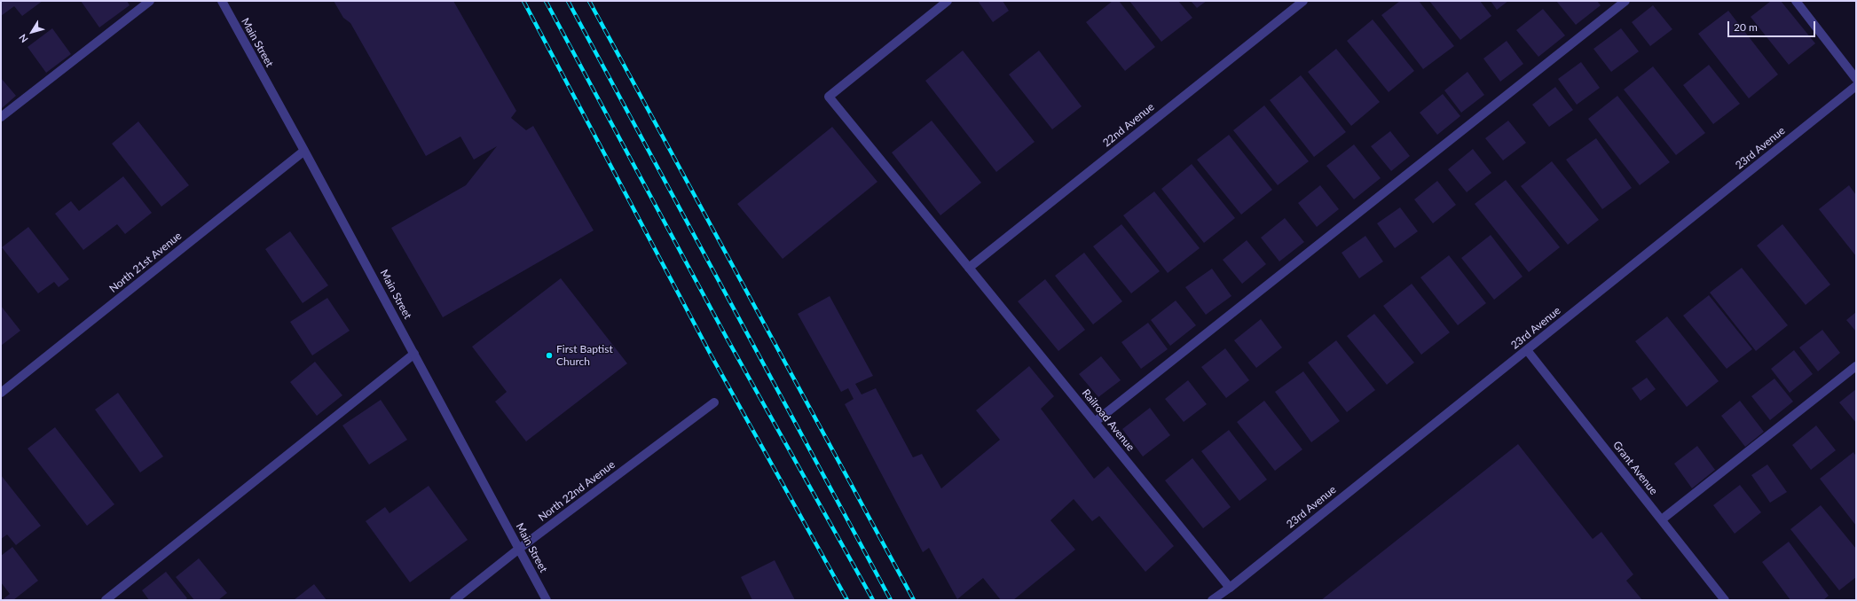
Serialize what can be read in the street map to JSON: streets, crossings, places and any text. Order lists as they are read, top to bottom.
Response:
{
  "streets": {
    "street": [
      "Main Street",
      "22nd Avenue",
      "23rd Avenue",
      "North 21st Avenue",
      "Railroad Avenue",
      "Grant Avenue",
      "North 22nd Avenue"
    ]
  },
  "crossings": [
    ["Main Street", "North 21st Avenue"],
    ["Main Street", "North 22nd Avenue"],
    ["22nd Avenue", "Railroad Avenue"],
    ["23rd Avenue", "Railroad Avenue"],
    ["23rd Avenue", "Grant Avenue"]
  ],
  "places": ["First Baptist Church"],
  "scale_bar": "20 m",
  "north": "bottom left"
}
